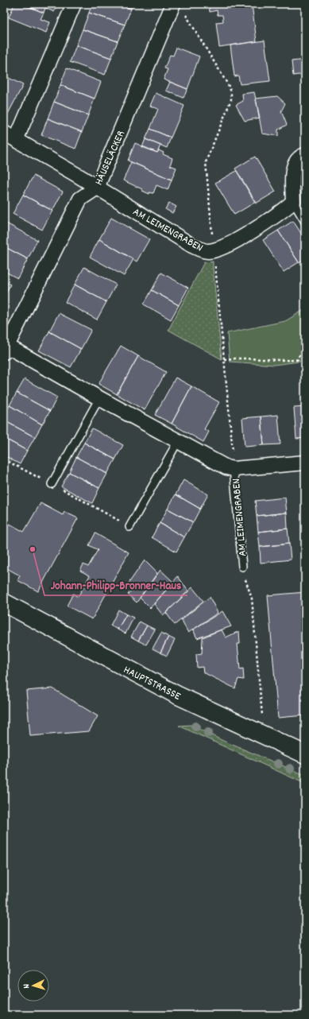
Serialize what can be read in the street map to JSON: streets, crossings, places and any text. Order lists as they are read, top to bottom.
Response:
{
  "streets": {
    "street": ["HÄUSELÄCKER", "AM LEIMENGRABEN", "HAUPTSTRASSE"]
  },
  "crossings": [
    ["HÄUSELÄCKER", "AM LEIMENGRABEN"]
  ],
  "places": ["Johann-Philipp-Bronner-Haus"],
  "north": "left"
}
